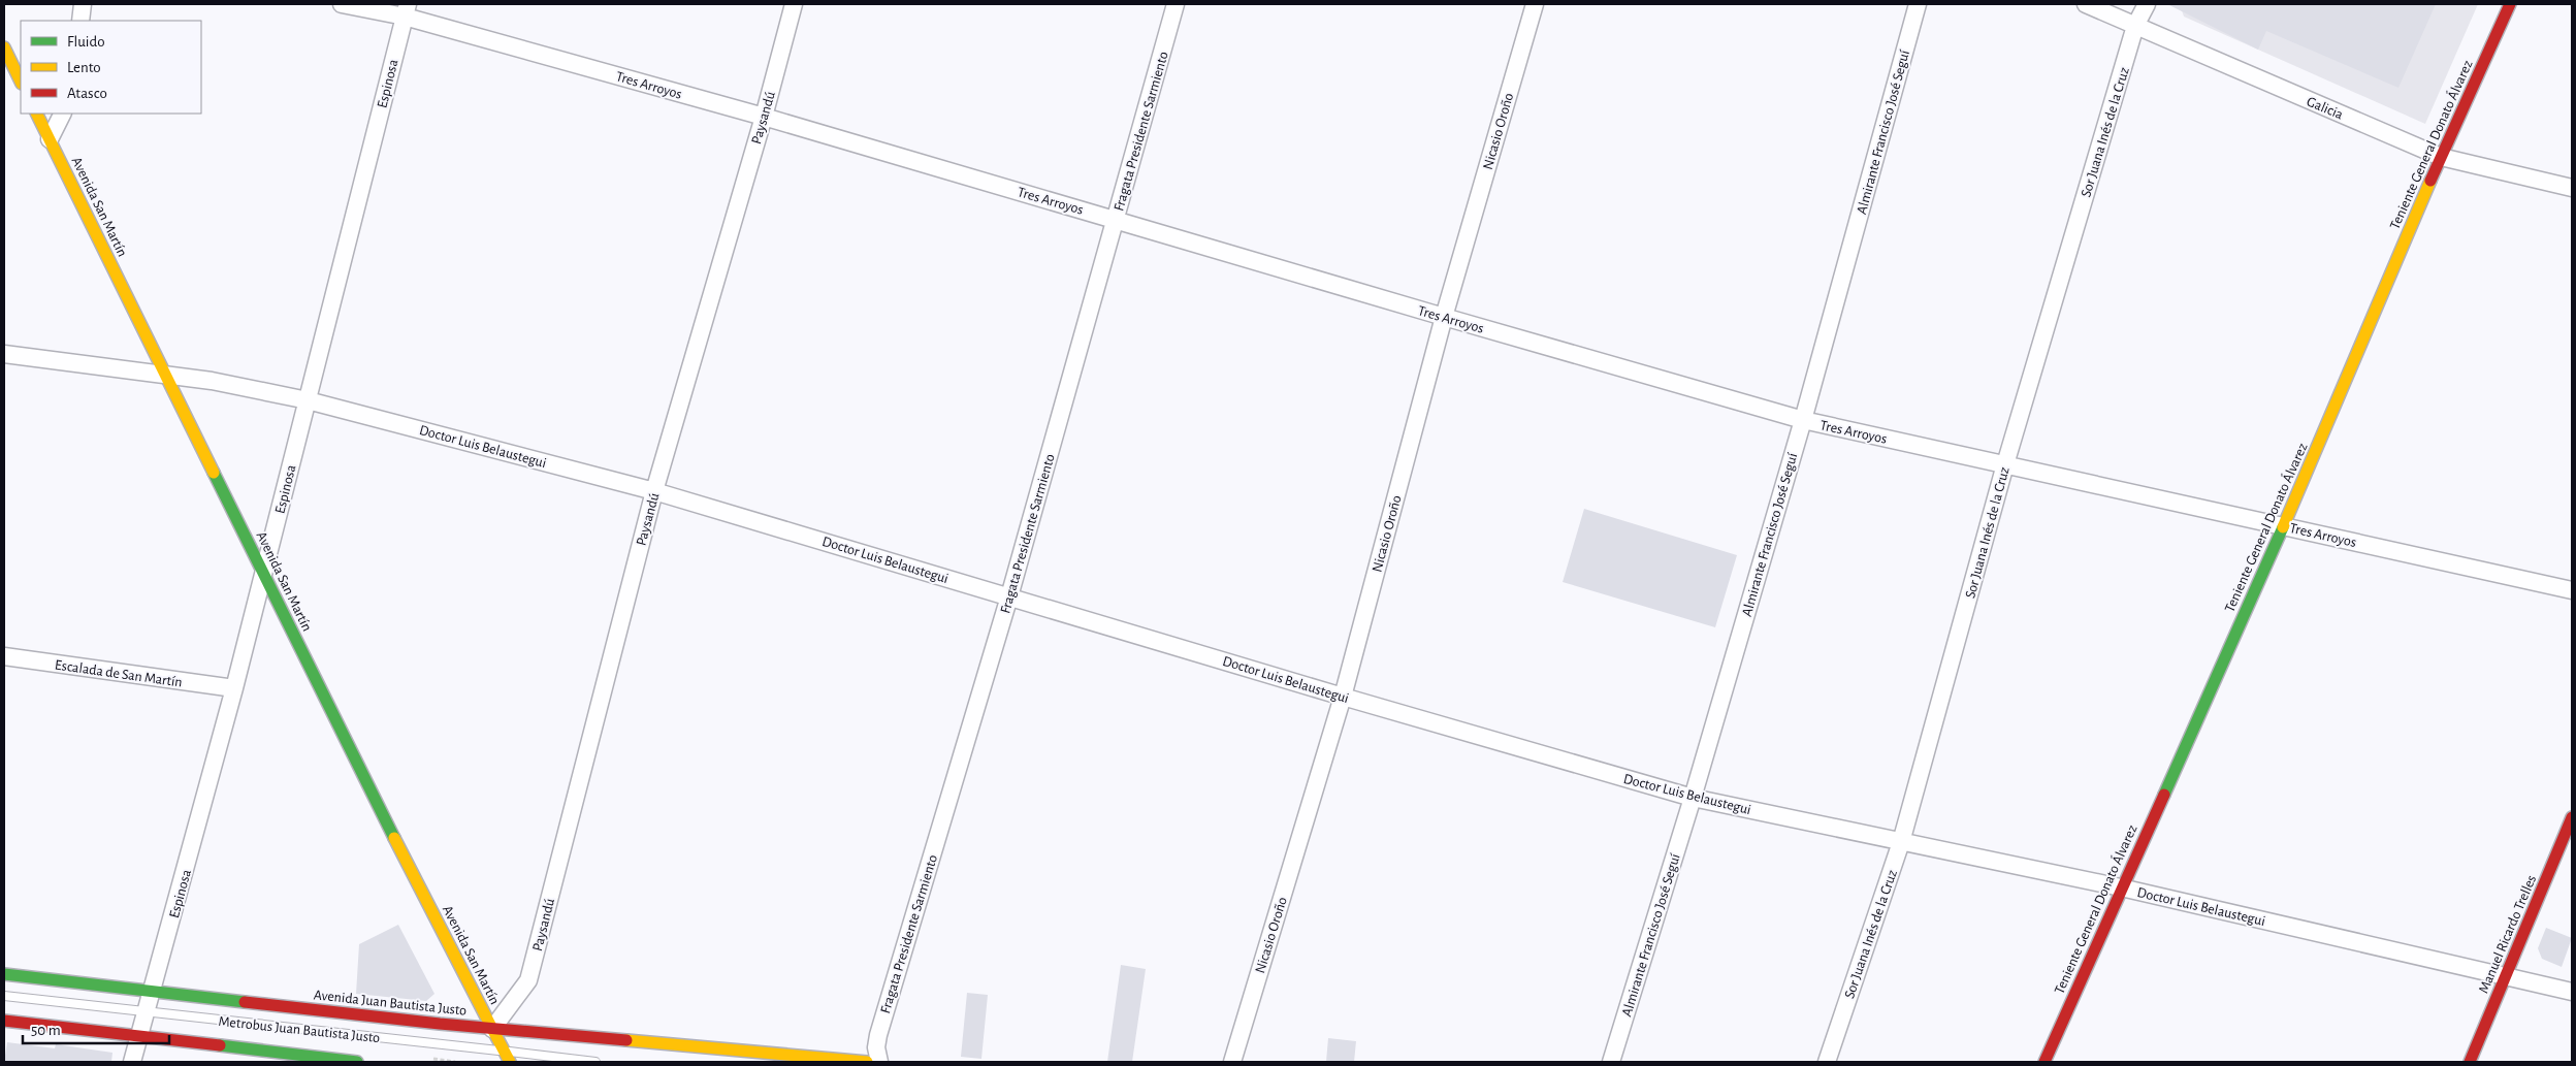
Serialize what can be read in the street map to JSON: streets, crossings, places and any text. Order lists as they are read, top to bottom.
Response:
{
  "streets": {
    "main road": [
      "Teniente General Donato Álvarez",
      "Avenida San Martín",
      "Manuel Ricardo Trelles",
      "Avenida Juan Bautista Justo"
    ],
    "street": [
      "Espinosa",
      "Tres Arroyos",
      "Galicia",
      "Paysandú",
      "Fragata Presidente Sarmiento",
      "Nicasio Oroño",
      "Almirante Francisco José Seguí",
      "Sor Juana Inés de la Cruz",
      "Doctor Luis Belaustegui",
      "Escalada de San Martín"
    ],
    "lane": ["Metrobus Juan Bautista Justo"]
  },
  "crossings": [
    ["Espinosa", "Tres Arroyos"],
    ["Espinosa", "Avenida San Martín"],
    ["Espinosa", "Doctor Luis Belaustegui"],
    ["Espinosa", "Escalada de San Martín"],
    ["Espinosa", "Avenida Juan Bautista Justo"],
    ["Espinosa", "Metrobus Juan Bautista Justo"],
    ["Tres Arroyos", "Paysandú"],
    ["Tres Arroyos", "Fragata Presidente Sarmiento"],
    ["Tres Arroyos", "Nicasio Oroño"],
    ["Tres Arroyos", "Almirante Francisco José Seguí"],
    ["Tres Arroyos", "Sor Juana Inés de la Cruz"],
    ["Tres Arroyos", "Teniente General Donato Álvarez"],
    ["Galicia", "Sor Juana Inés de la Cruz"],
    ["Galicia", "Teniente General Donato Álvarez"],
    ["Paysandú", "Avenida San Martín"],
    ["Paysandú", "Doctor Luis Belaustegui"],
    ["Paysandú", "Avenida Juan Bautista Justo"],
    ["Fragata Presidente Sarmiento", "Doctor Luis Belaustegui"],
    ["Nicasio Oroño", "Doctor Luis Belaustegui"],
    ["Almirante Francisco José Seguí", "Doctor Luis Belaustegui"],
    ["Sor Juana Inés de la Cruz", "Doctor Luis Belaustegui"],
    ["Teniente General Donato Álvarez", "Doctor Luis Belaustegui"],
    ["Avenida San Martín", "Doctor Luis Belaustegui"],
    ["Avenida San Martín", "Avenida Juan Bautista Justo"],
    ["Avenida San Martín", "Metrobus Juan Bautista Justo"],
    ["Doctor Luis Belaustegui", "Manuel Ricardo Trelles"]
  ],
  "legend": ["Fluido", "Lento", "Atasco"],
  "scale_bar": "50 m"
}
